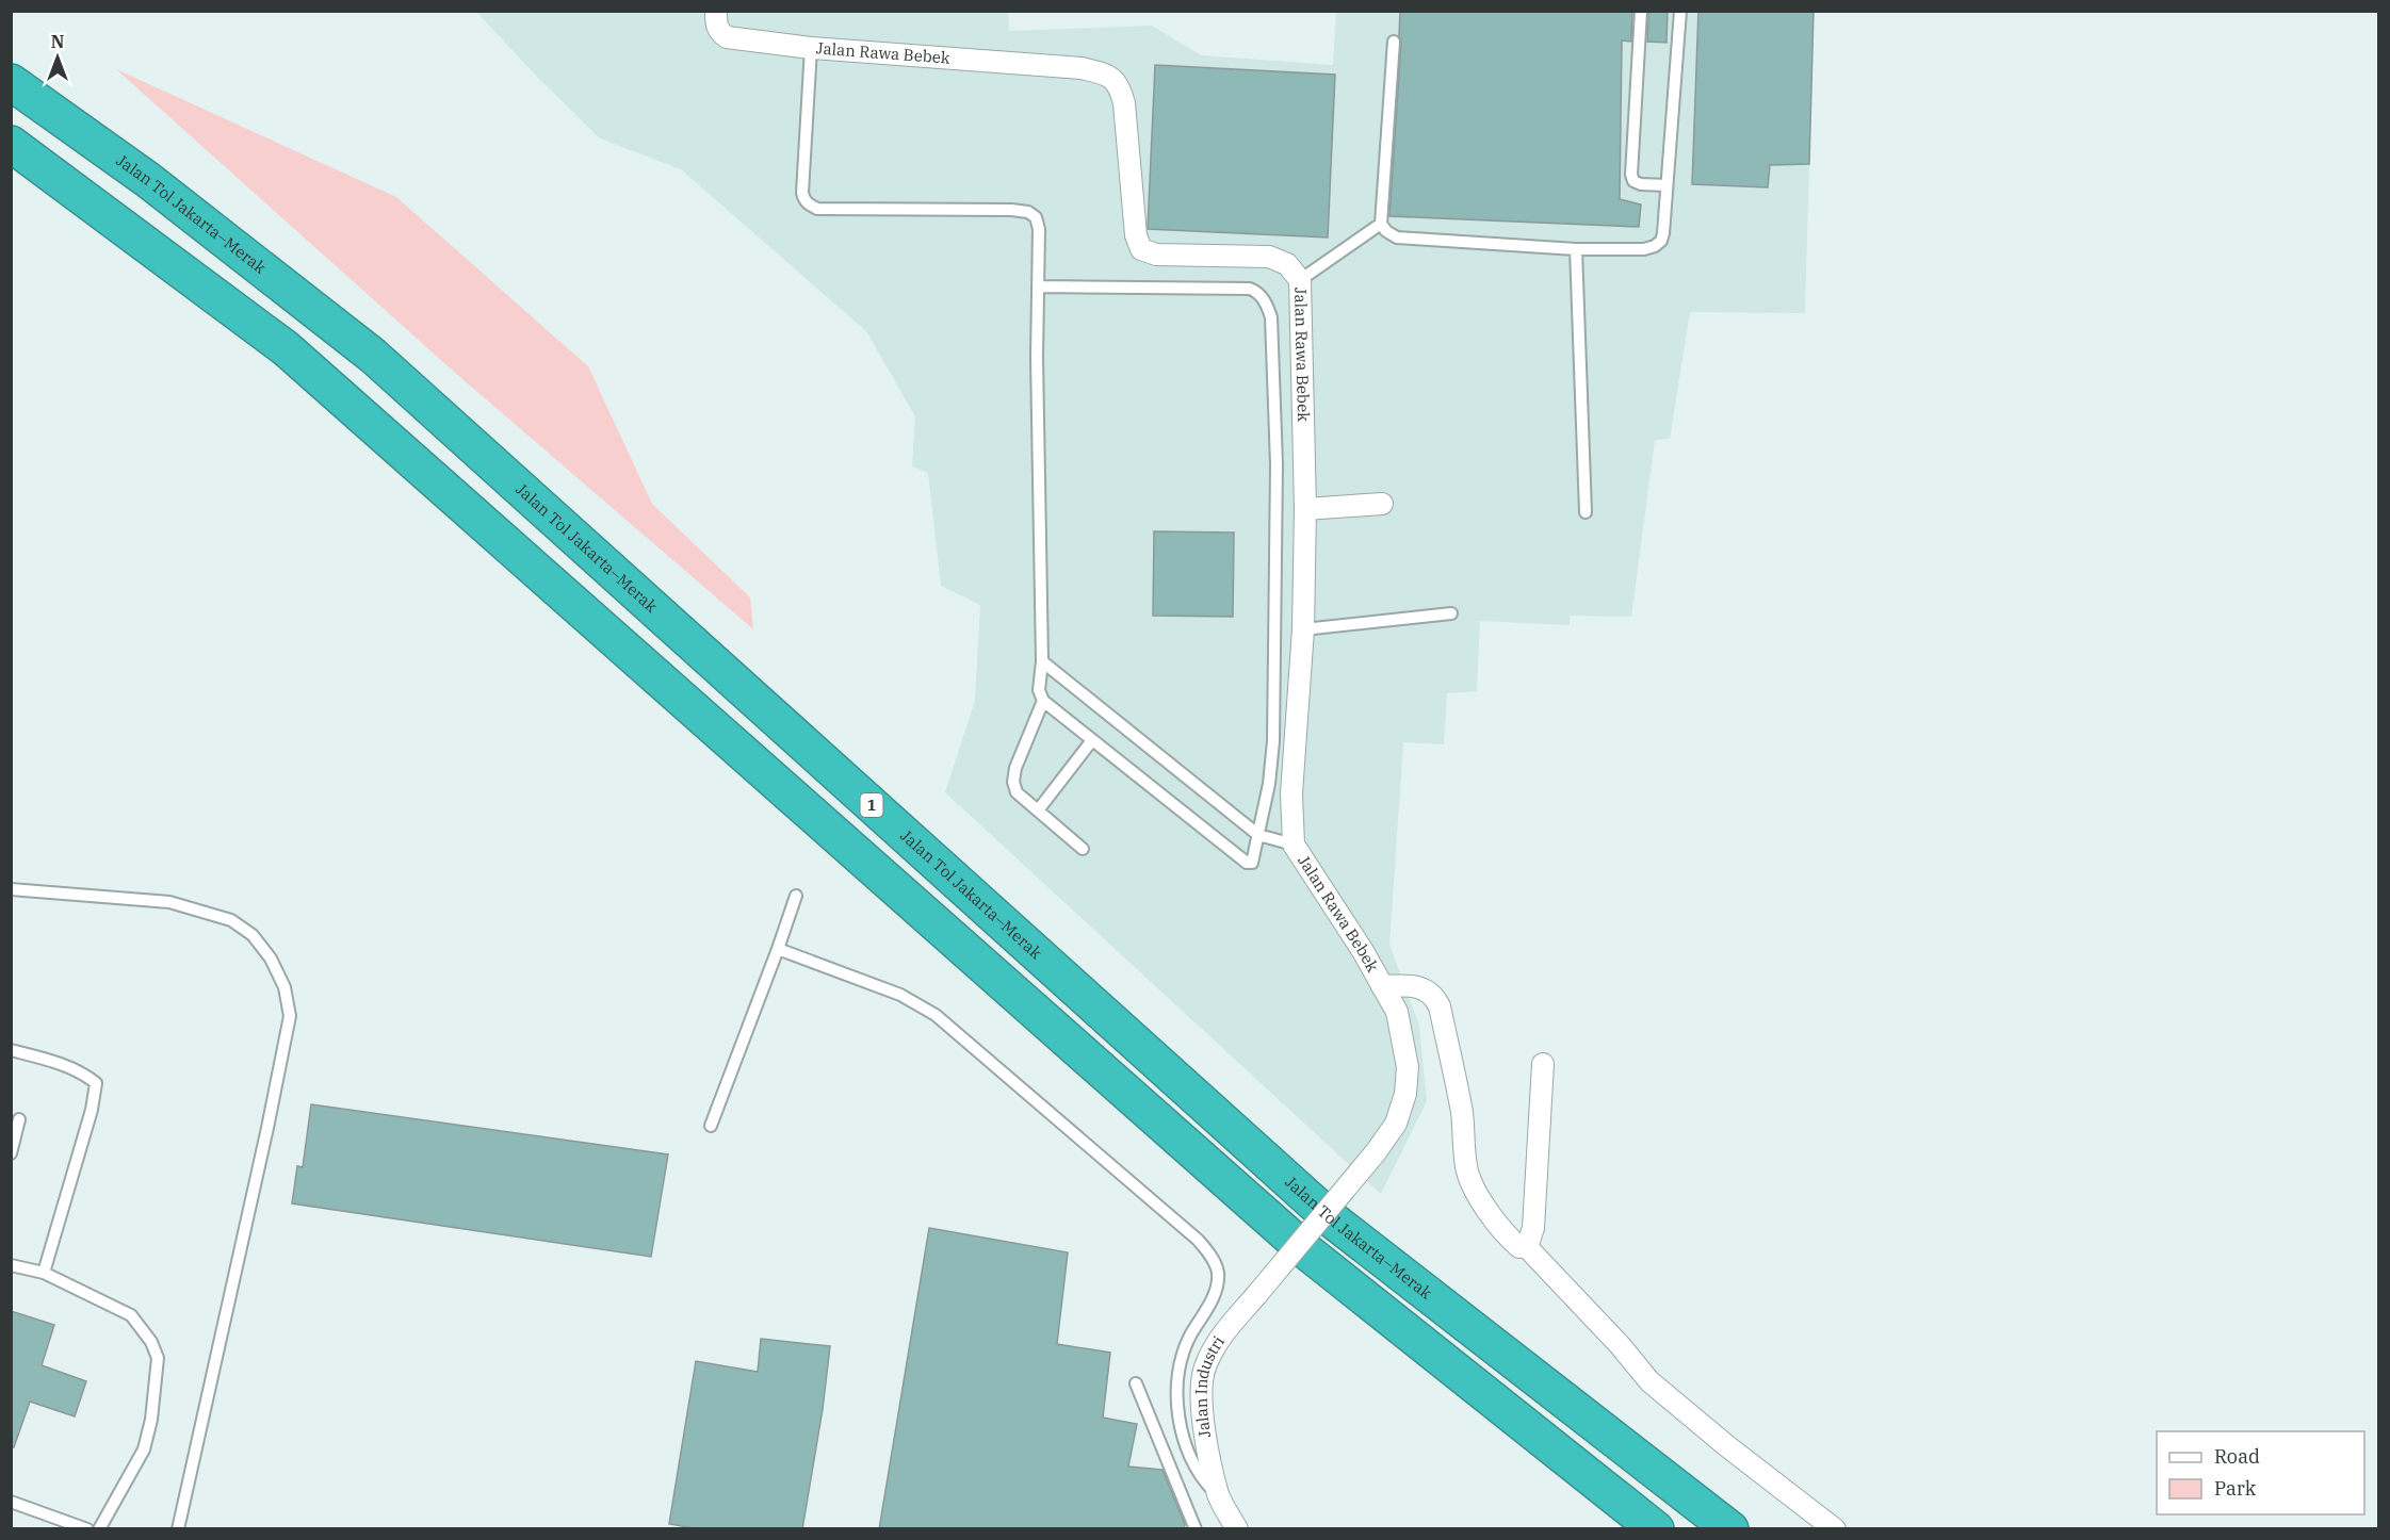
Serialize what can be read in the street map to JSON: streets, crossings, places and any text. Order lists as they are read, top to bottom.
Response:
{
  "streets": {
    "highway": ["Jalan Tol Jakarta–Merak", "1"],
    "street": ["Jalan Rawa Bebek", "Jalan Industri"]
  },
  "crossings": [
    ["Jalan Rawa Bebek", "Jalan Industri"]
  ],
  "legend": ["Road", "Park"],
  "north": "top"
}
